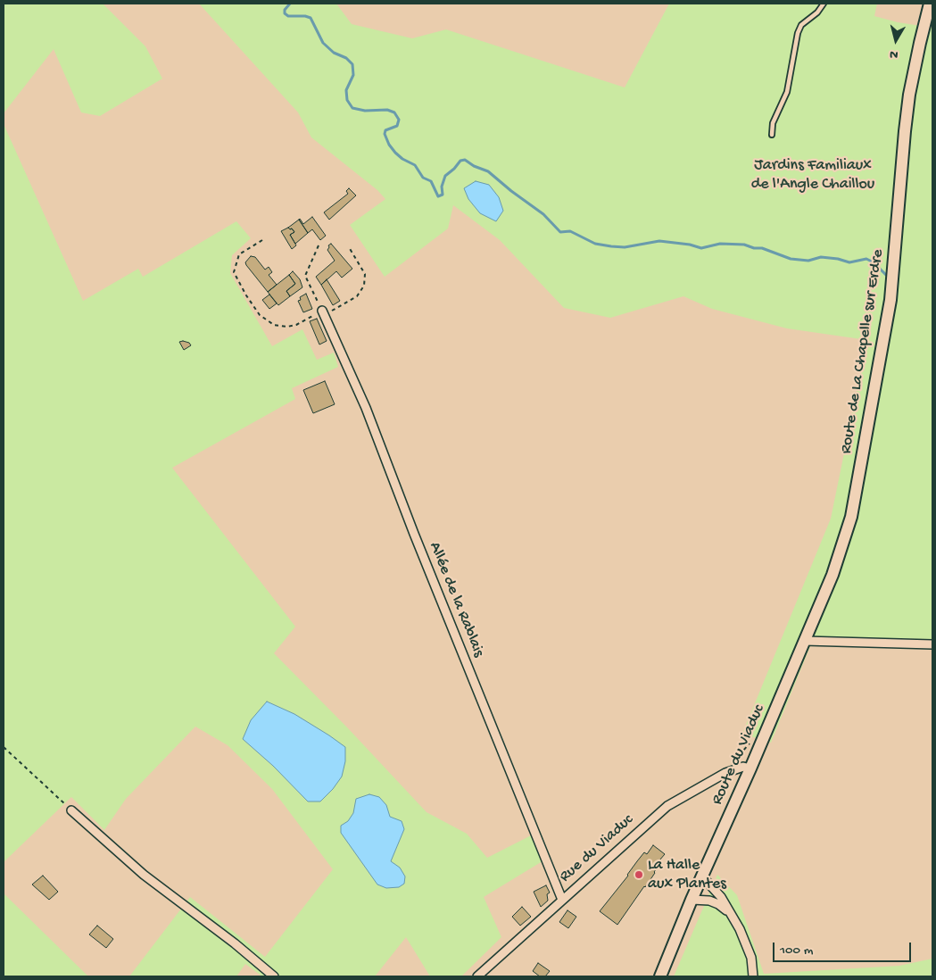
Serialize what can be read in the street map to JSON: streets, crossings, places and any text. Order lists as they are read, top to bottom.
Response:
{
  "streets": {
    "street": [
      "Route de La Chapelle sur Erdre",
      "Allée de la Rablais",
      "Route du Viaduc",
      "Rue du Viaduc"
    ]
  },
  "crossings": [
    ["Route de La Chapelle sur Erdre", "Route du Viaduc"],
    ["Allée de la Rablais", "Rue du Viaduc"],
    ["Route du Viaduc", "Rue du Viaduc"]
  ],
  "parks": ["Jardins Familiaux de l'Angle Chaillou"],
  "places": ["La Halle aux Plantes"],
  "scale_bar": "100 m",
  "north": "bottom"
}
